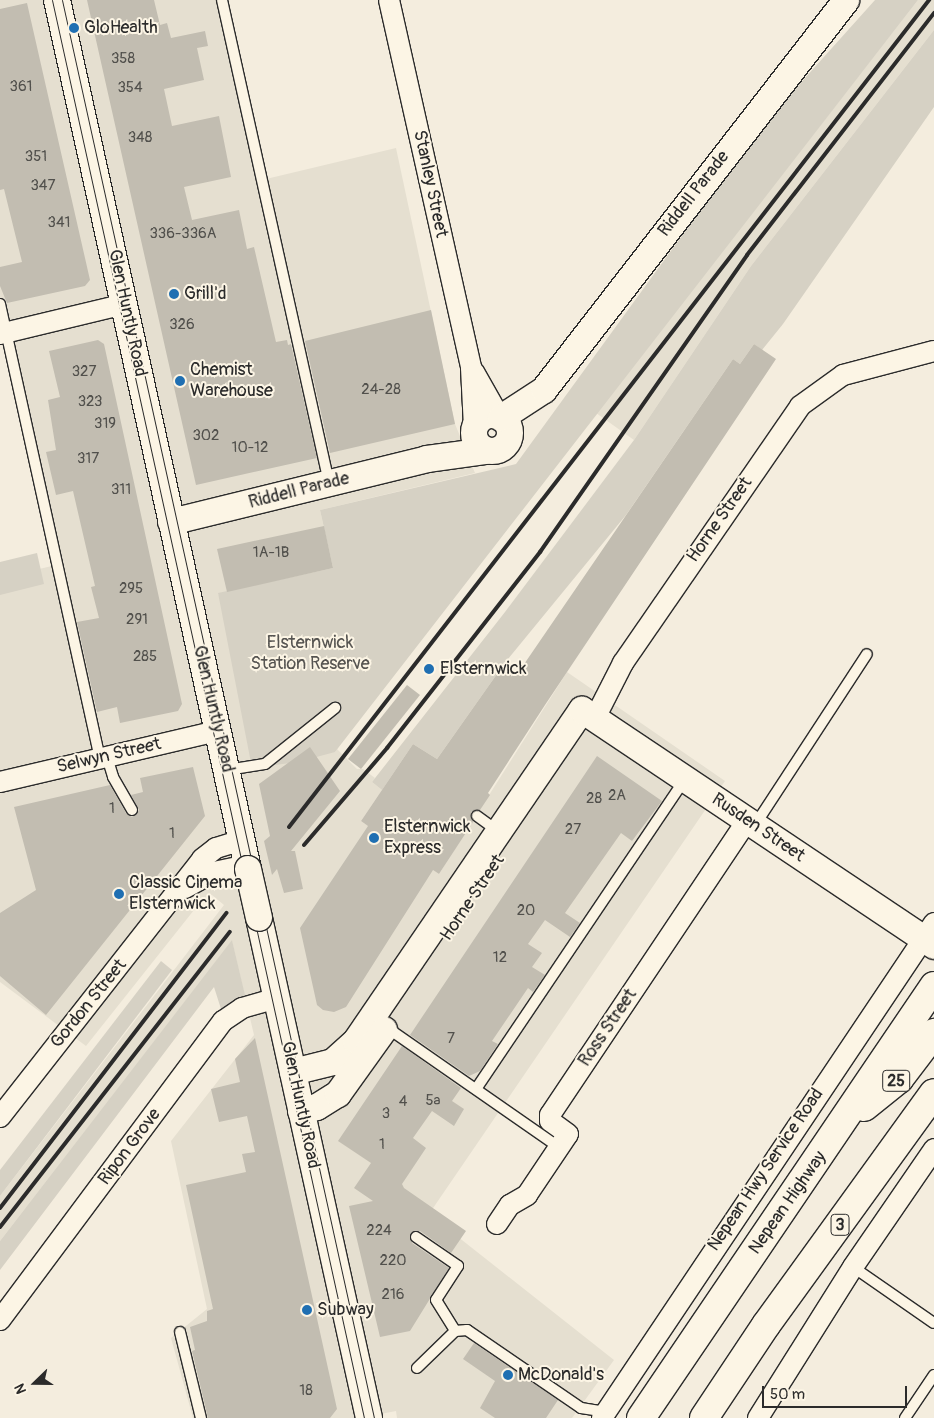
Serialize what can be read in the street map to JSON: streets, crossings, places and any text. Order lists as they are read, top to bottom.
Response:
{
  "streets": {
    "highway": ["25", "Nepean Highway", "3"],
    "street": [
      "Stanley Street",
      "Riddell Parade",
      "Glen Huntly Road",
      "Horne Street",
      "Selwyn Street",
      "Rusden Street",
      "Gordon Street",
      "Ross Street",
      "Ripon Grove",
      "Nepean Hwy Service Road"
    ]
  },
  "crossings": [
    ["Stanley Street", "Riddell Parade"],
    ["Riddell Parade", "Glen Huntly Road"],
    ["Glen Huntly Road", "Horne Street"],
    ["Glen Huntly Road", "Selwyn Street"],
    ["Glen Huntly Road", "Gordon Street"],
    ["Glen Huntly Road", "Ripon Grove"],
    ["Horne Street", "Rusden Street"],
    ["Rusden Street", "Ross Street"],
    ["Rusden Street", "Nepean Hwy Service Road"],
    ["25", "Nepean Highway"]
  ],
  "parks": ["Elsternwick Station Reserve"],
  "places": [
    "GloHealth",
    "Grill'd",
    "Chemist Warehouse",
    "Elsternwick",
    "Elsternwick Express",
    "Classic Cinema Elsternwick",
    "Subway",
    "McDonald's"
  ],
  "house_numbers": [
    "358",
    "361",
    "354",
    "348",
    "351",
    "347",
    "341",
    "336-336A",
    "326",
    "327",
    "24-28",
    "323",
    "319",
    "302",
    "10-12",
    "317",
    "311",
    "1A-1B",
    "295",
    "291",
    "285",
    "2A",
    "28",
    "1",
    "27",
    "1",
    "20",
    "12",
    "7",
    "5a",
    "4",
    "3",
    "1",
    "224",
    "220",
    "216",
    "18"
  ],
  "scale_bar": "50 m",
  "north": "left"
}
